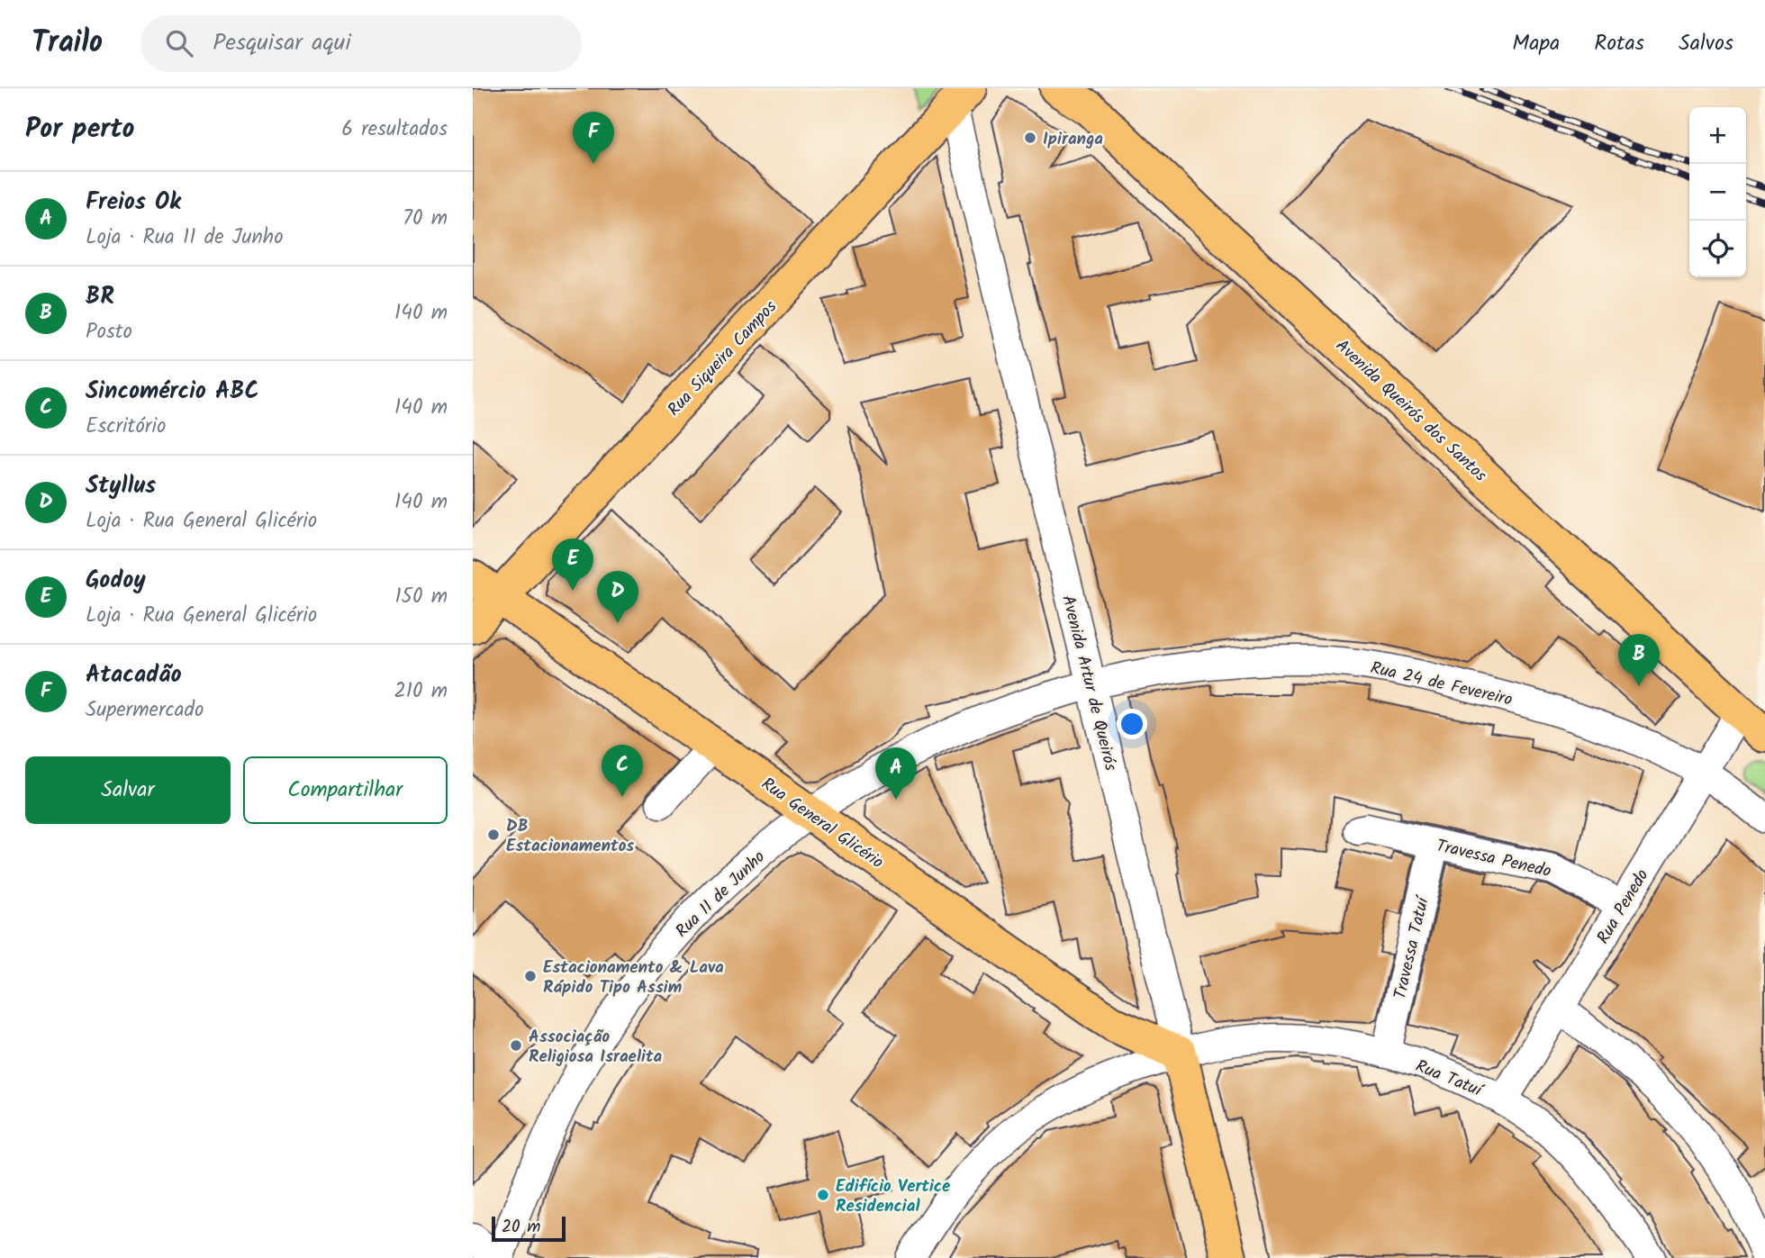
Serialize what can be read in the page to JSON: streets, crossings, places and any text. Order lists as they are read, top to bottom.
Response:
{
  "streets": {
    "main road": [
      "Rua Siqueira Campos",
      "Avenida Queirós dos Santos",
      "Avenida Artur de Queirós",
      "Rua General Glicério"
    ],
    "street": [
      "Rua 24 de Fevereiro",
      "Travessa Penedo",
      "Rua 11 de Junho",
      "Rua Penedo",
      "Travessa Tatuí",
      "Rua Tatuí"
    ]
  },
  "crossings": [
    ["Rua Siqueira Campos", "Avenida Artur de Queirós"],
    ["Rua Siqueira Campos", "Rua General Glicério"],
    ["Avenida Queirós dos Santos", "Rua Penedo"],
    ["Avenida Artur de Queirós", "Rua 24 de Fevereiro"],
    ["Avenida Artur de Queirós", "Rua General Glicério"],
    ["Avenida Artur de Queirós", "Rua 11 de Junho"],
    ["Avenida Artur de Queirós", "Rua Tatuí"],
    ["Rua 24 de Fevereiro", "Rua 11 de Junho"],
    ["Rua 24 de Fevereiro", "Rua Penedo"],
    ["Rua General Glicério", "Rua 11 de Junho"],
    ["Rua General Glicério", "Rua Tatuí"],
    ["Travessa Penedo", "Rua Penedo"],
    ["Travessa Penedo", "Travessa Tatuí"],
    ["Rua Penedo", "Rua Tatuí"],
    ["Travessa Tatuí", "Rua Tatuí"]
  ],
  "places": [
    "Ipiranga",
    "DB Estacionamentos",
    "Estacionamento & Lava Rápido Tipo Assim",
    "Associação Religiosa Israelita",
    "Edifício Vertice Residencial"
  ],
  "scale_bar": "20 m",
  "page": {
    "header": "Trailo",
    "search": "Pesquisar aqui",
    "nav": ["Mapa", "Rotas", "Salvos"],
    "heading": ["Por perto", "6 resultados"],
    "map_buttons": ["+", "−"],
    "pins": [
      "F",
      "E",
      "D",
      "B",
      "C",
      "A"
    ],
    "list": [
      {
        "mark": "A",
        "name": "Freios Ok",
        "note": "Loja · Rua 11 de Junho",
        "value": "70 m"
      },
      {
        "mark": "B",
        "name": "BR",
        "note": "Posto",
        "value": "140 m"
      },
      {
        "mark": "C",
        "name": "Sincomércio ABC",
        "note": "Escritório",
        "value": "140 m"
      },
      {
        "mark": "D",
        "name": "Styllus",
        "note": "Loja · Rua General Glicério",
        "value": "140 m"
      },
      {
        "mark": "E",
        "name": "Godoy",
        "note": "Loja · Rua General Glicério",
        "value": "150 m"
      },
      {
        "mark": "F",
        "name": "Atacadão",
        "note": "Supermercado",
        "value": "210 m"
      }
    ],
    "buttons": ["Salvar", "Compartilhar"],
    "scale": "20 m"
  }
}
